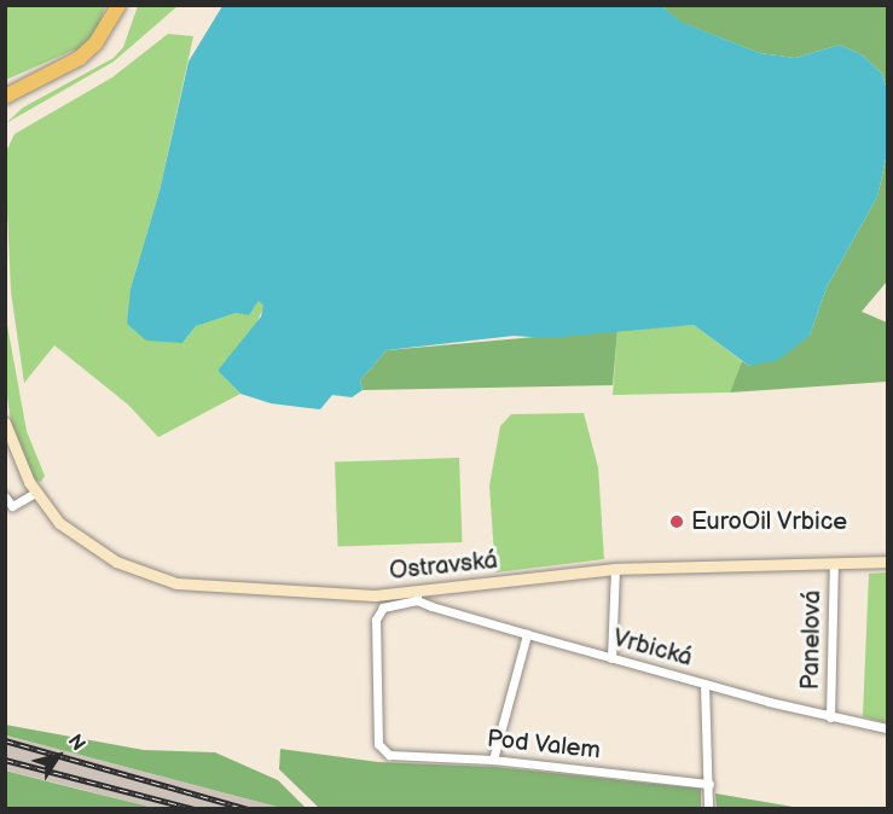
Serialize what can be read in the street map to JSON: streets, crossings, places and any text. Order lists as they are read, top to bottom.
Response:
{
  "streets": {
    "main road": ["Ostravská"],
    "street": ["Panelová", "Vrbická", "Pod Valem"]
  },
  "crossings": [
    ["Ostravská", "Panelová"],
    ["Ostravská", "Vrbická"],
    ["Ostravská", "Pod Valem"],
    ["Panelová", "Vrbická"],
    ["Vrbická", "Pod Valem"]
  ],
  "places": ["EuroOil Vrbice"],
  "north": "top right"
}
